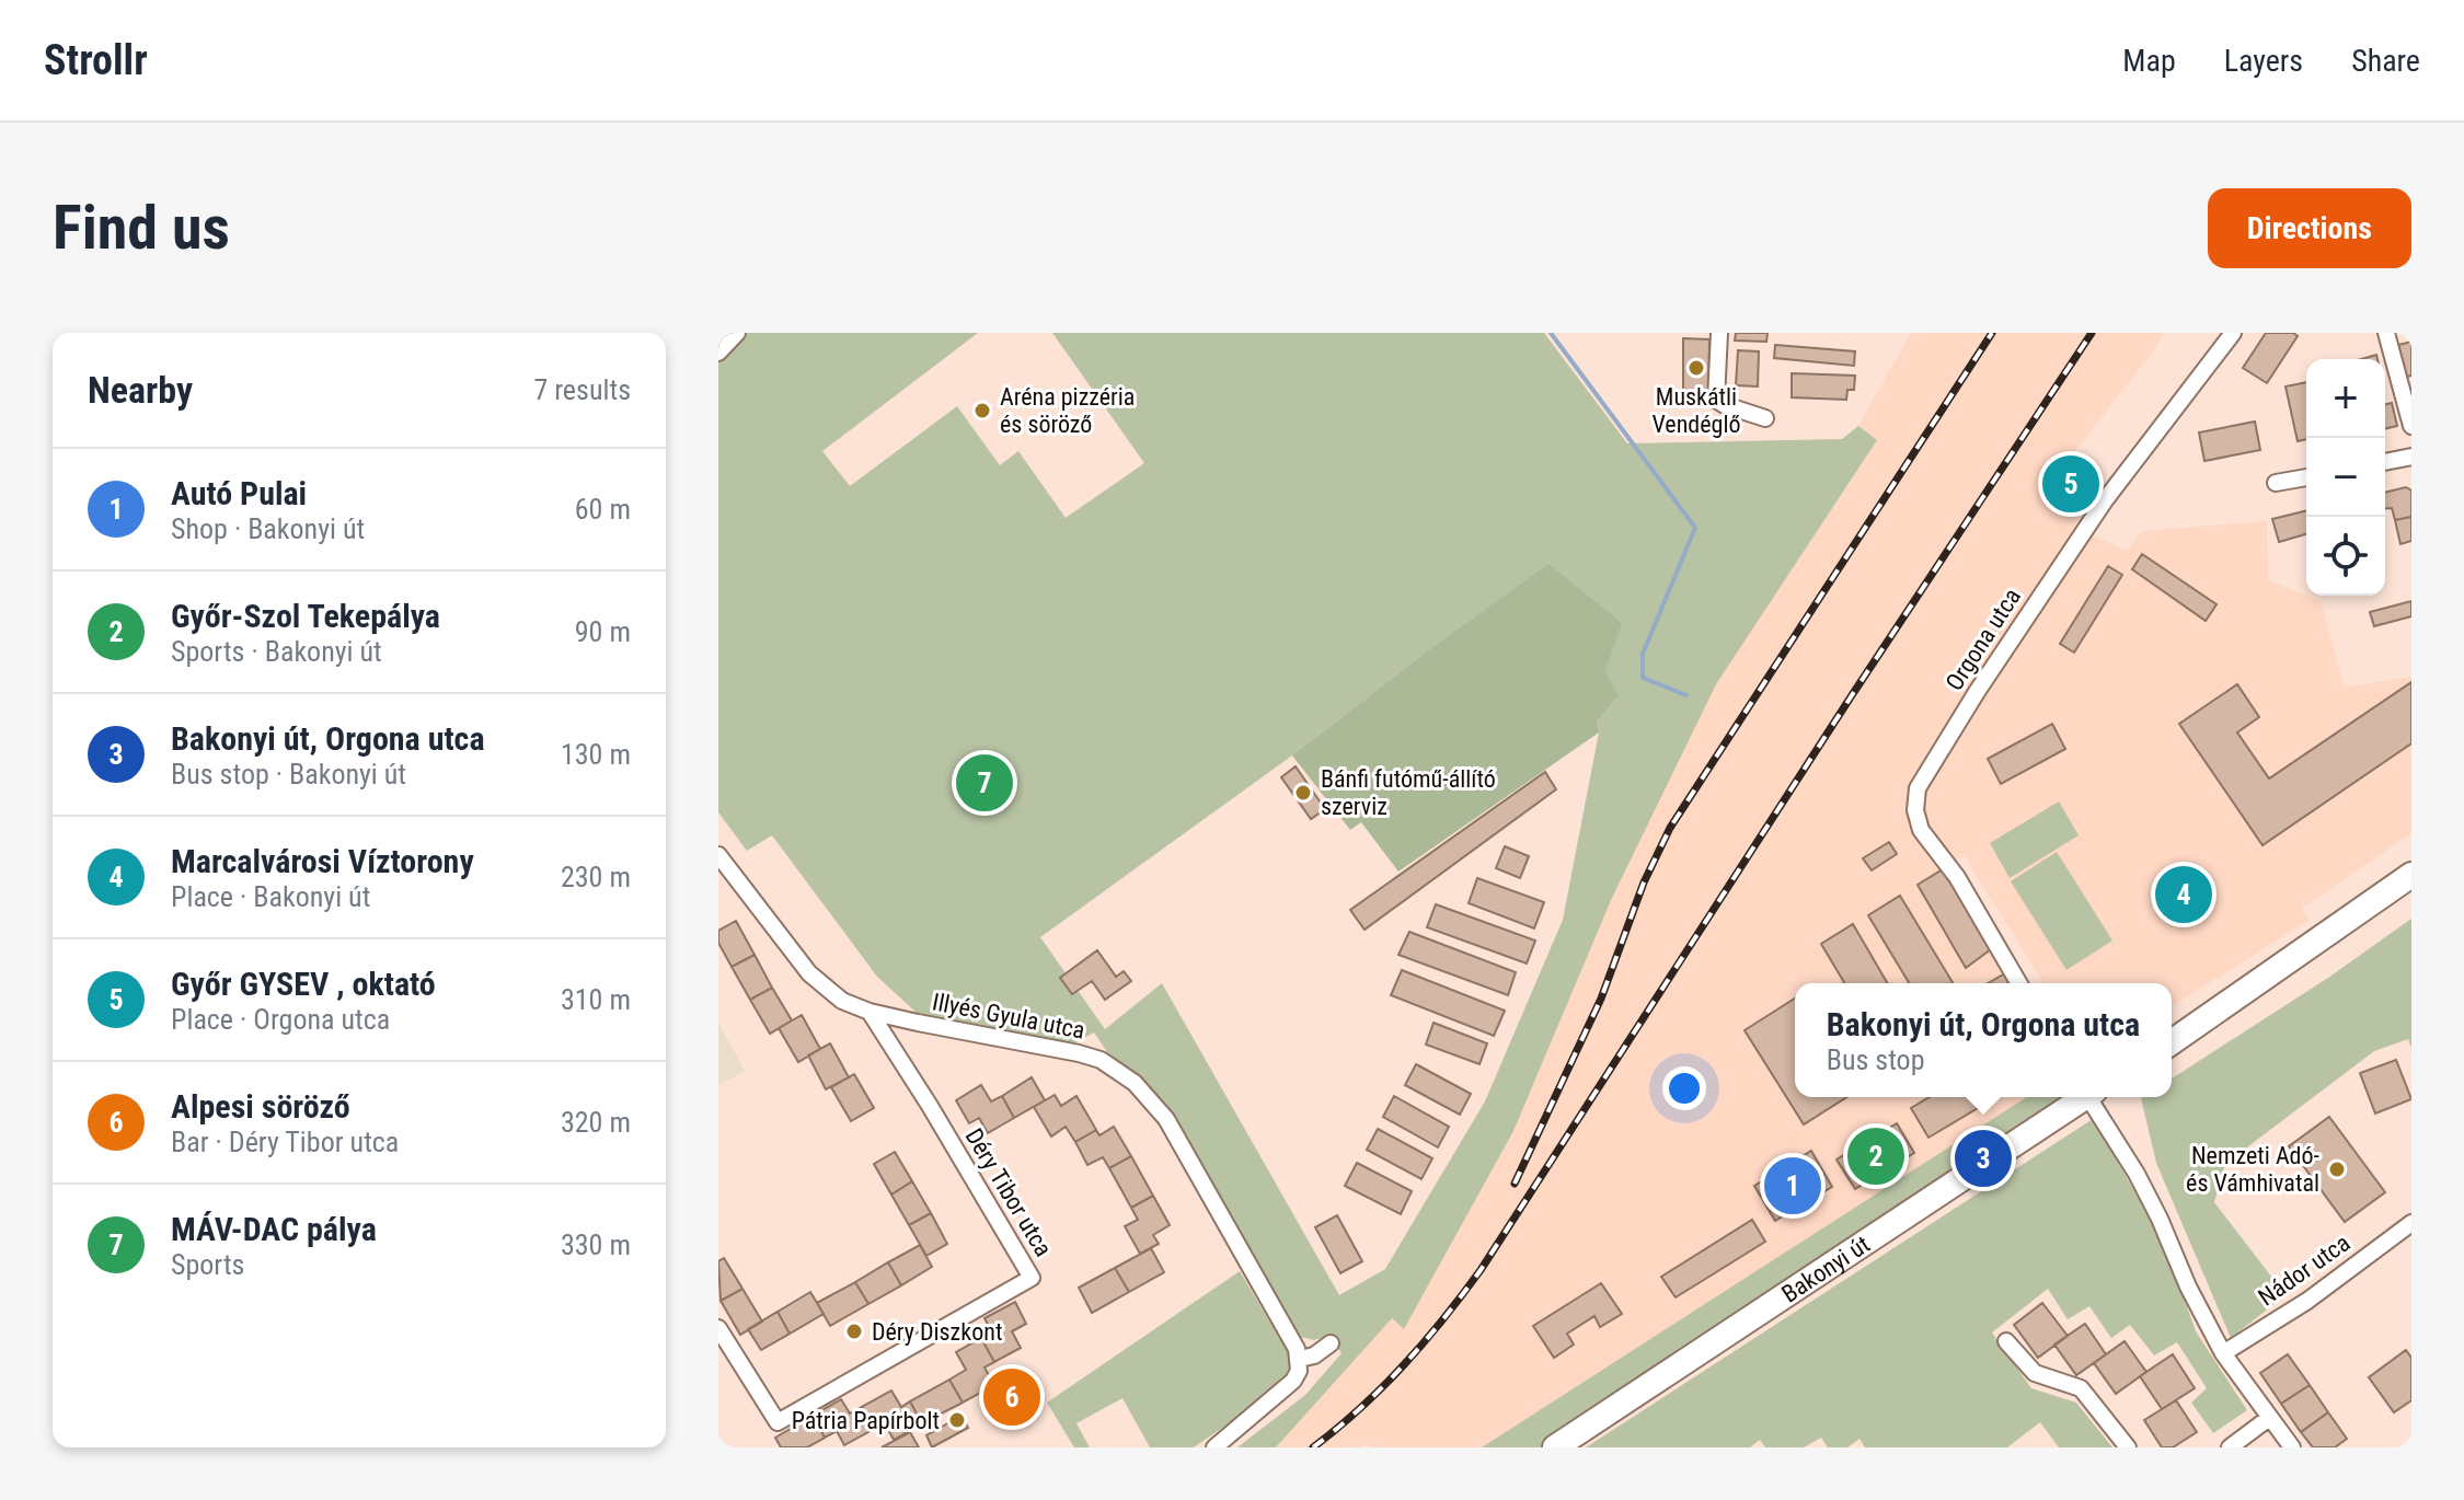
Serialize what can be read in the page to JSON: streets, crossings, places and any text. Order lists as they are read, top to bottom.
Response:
{
  "streets": {
    "main road": ["Bakonyi út"],
    "street": [
      "Orgona utca",
      "Illyés Gyula utca",
      "Déry Tibor utca",
      "Nádor utca"
    ]
  },
  "crossings": [
    ["Illyés Gyula utca", "Déry Tibor utca"]
  ],
  "places": [
    "Muskátli Vendéglő",
    "Aréna pizzéria és söröző",
    "Bánfi futómű-állító szerviz",
    "Nemzeti Adó- és Vámhivatal",
    "Déry Diszkont",
    "Pátria Papírbolt"
  ],
  "page": {
    "header": "Strollr",
    "nav": ["Map", "Layers", "Share"],
    "buttons": "Directions",
    "title": "Find us",
    "heading": ["Nearby", "7 results"],
    "map_buttons": ["+", "−"],
    "list": [
      {
        "mark": "1",
        "name": "Autó Pulai",
        "note": "Shop · Bakonyi út",
        "value": "60 m"
      },
      {
        "mark": "2",
        "name": "Győr-Szol Tekepálya",
        "note": "Sports · Bakonyi út",
        "value": "90 m"
      },
      {
        "mark": "3",
        "name": "Bakonyi út, Orgona utca",
        "note": "Bus stop · Bakonyi út",
        "value": "130 m"
      },
      {
        "mark": "4",
        "name": "Marcalvárosi Víztorony",
        "note": "Place · Bakonyi út",
        "value": "230 m"
      },
      {
        "mark": "5",
        "name": "Győr GYSEV , oktató",
        "note": "Place · Orgona utca",
        "value": "310 m"
      },
      {
        "mark": "6",
        "name": "Alpesi söröző",
        "note": "Bar · Déry Tibor utca",
        "value": "320 m"
      },
      {
        "mark": "7",
        "name": "MÁV-DAC pálya",
        "note": "Sports",
        "value": "330 m"
      }
    ],
    "pins": [
      "5",
      "7",
      "4",
      "2",
      "3",
      "1",
      "6"
    ],
    "popup": ["Bakonyi út, Orgona utca", "Bus stop"]
  }
}
